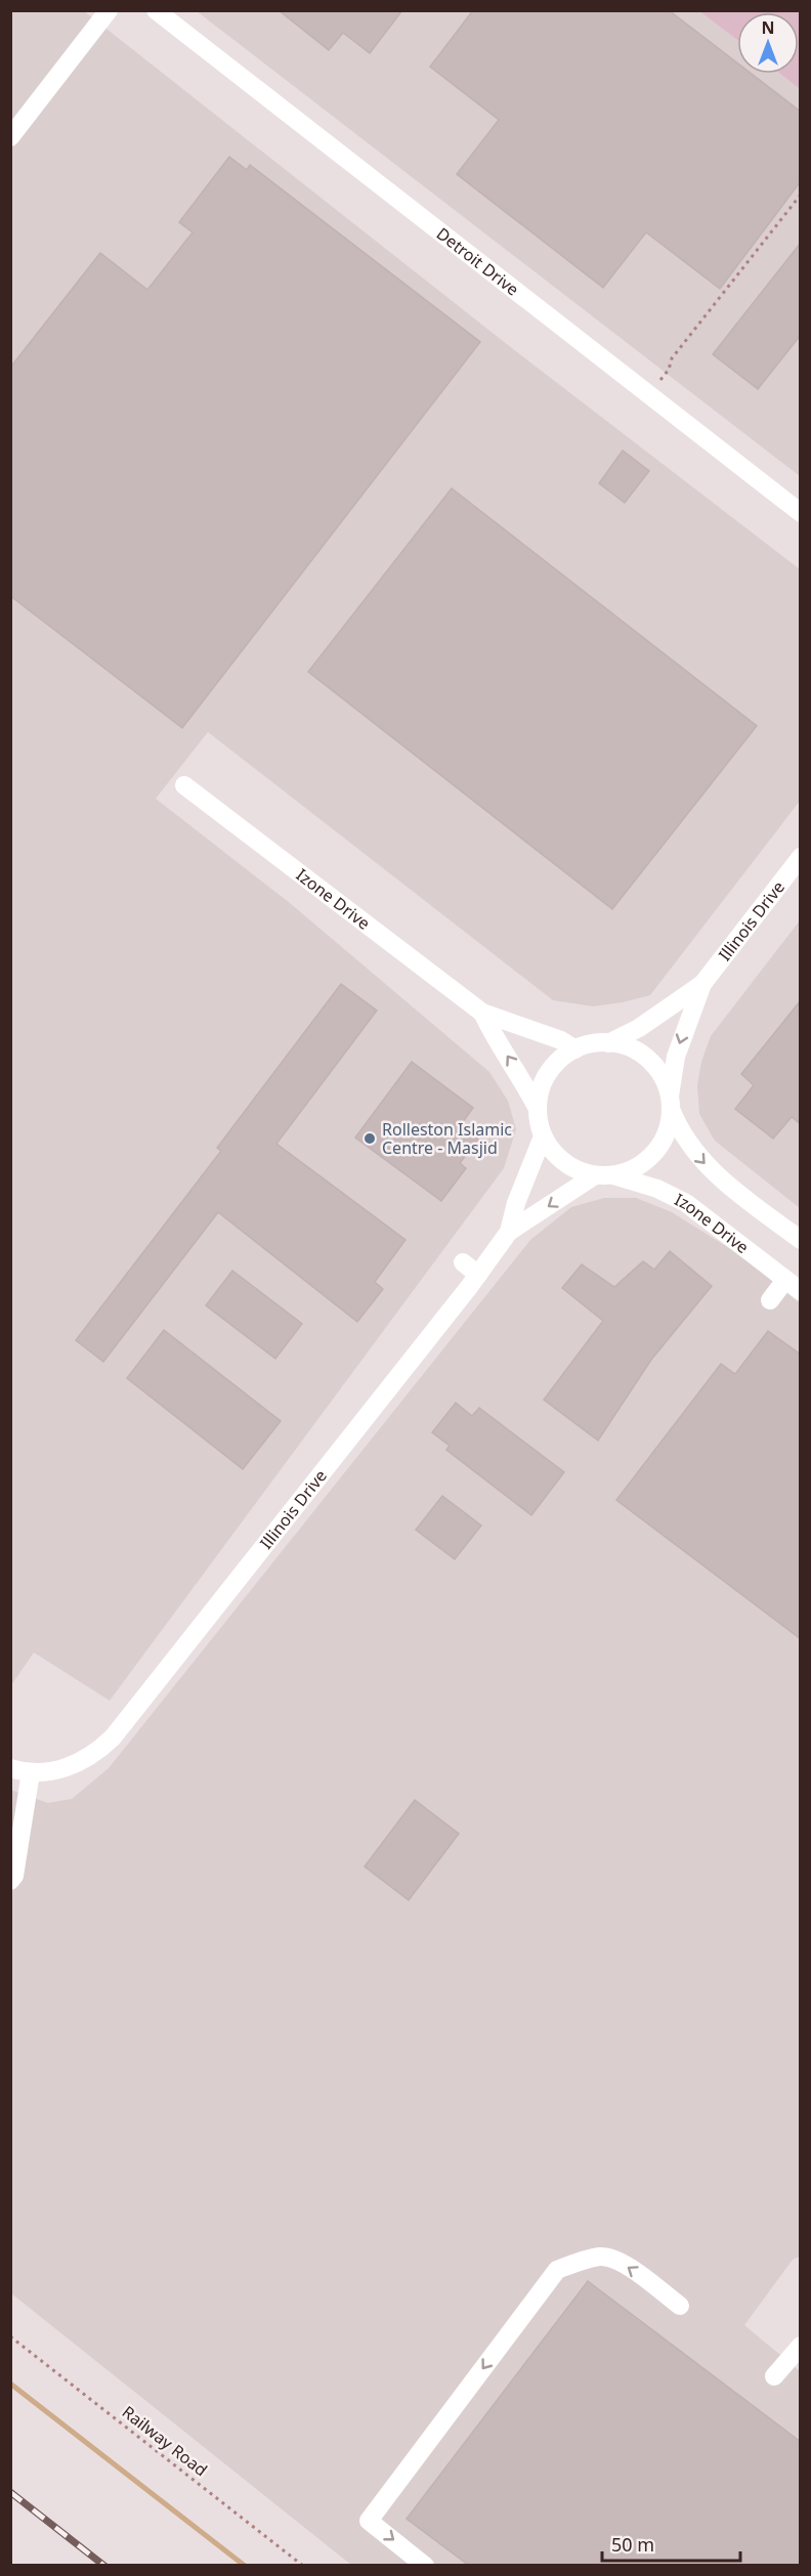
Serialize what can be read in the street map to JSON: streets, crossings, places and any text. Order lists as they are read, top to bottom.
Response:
{
  "streets": {
    "street": ["Detroit Drive", "Izone Drive", "Illinois Drive"],
    "path": ["Railway Road"]
  },
  "crossings": [
    ["Izone Drive", "Illinois Drive"]
  ],
  "places": ["Rolleston Islamic Centre - Masjid"],
  "scale_bar": "50 m",
  "north": "top"
}
